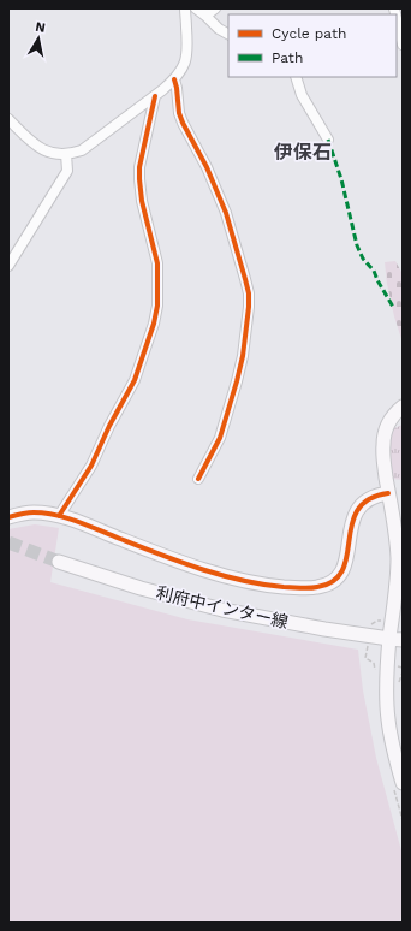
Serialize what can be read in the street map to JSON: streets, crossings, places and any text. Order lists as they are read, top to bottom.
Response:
{
  "streets": {
    "street": ["利府中インター線"]
  },
  "districts": ["伊保石"],
  "legend": ["Cycle path", "Path"],
  "north": "top"
}
